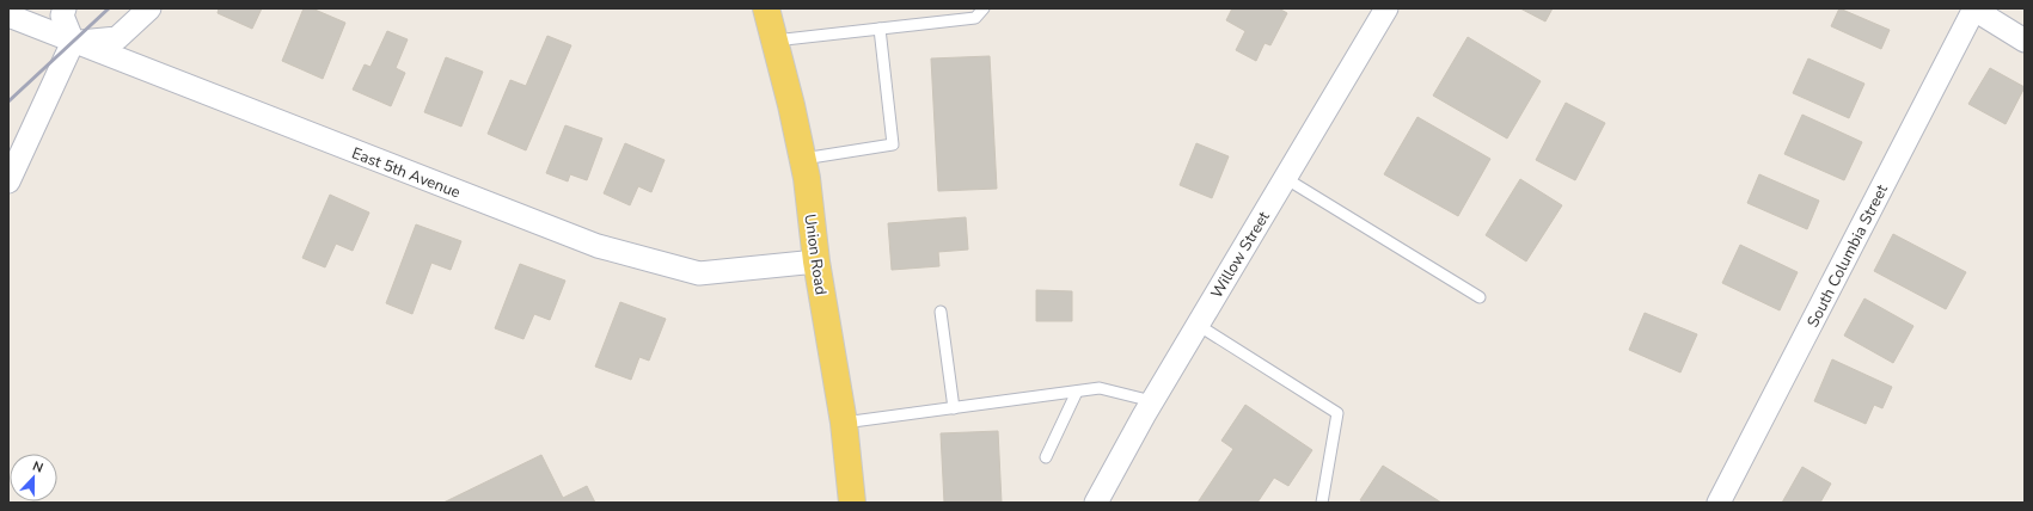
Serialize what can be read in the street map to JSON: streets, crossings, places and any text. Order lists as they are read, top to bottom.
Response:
{
  "streets": {
    "main road": ["Union Road"],
    "street": ["East 5th Avenue", "Willow Street", "South Columbia Street"]
  },
  "crossings": [
    ["East 5th Avenue", "Union Road"]
  ],
  "north": "top"
}
